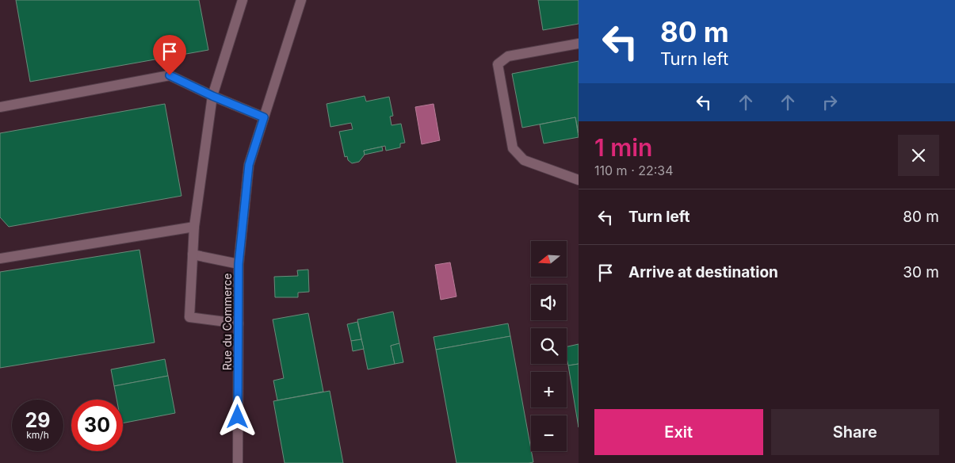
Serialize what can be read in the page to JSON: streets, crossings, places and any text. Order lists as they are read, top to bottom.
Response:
{
  "streets": {
    "street": ["Rue du Commerce"]
  },
  "north": "left",
  "page": {
    "turn": ["80 m", "Turn left"],
    "heading": ["1 min", "110 m · 22:34"],
    "list": [
      {
        "name": "Turn left",
        "value": "80 m"
      },
      {
        "name": "Arrive at destination",
        "value": "30 m"
      }
    ],
    "map_buttons": ["+", "−"],
    "speed": "29 km/h",
    "limit": "30",
    "buttons": ["Exit", "Share"]
  }
}
